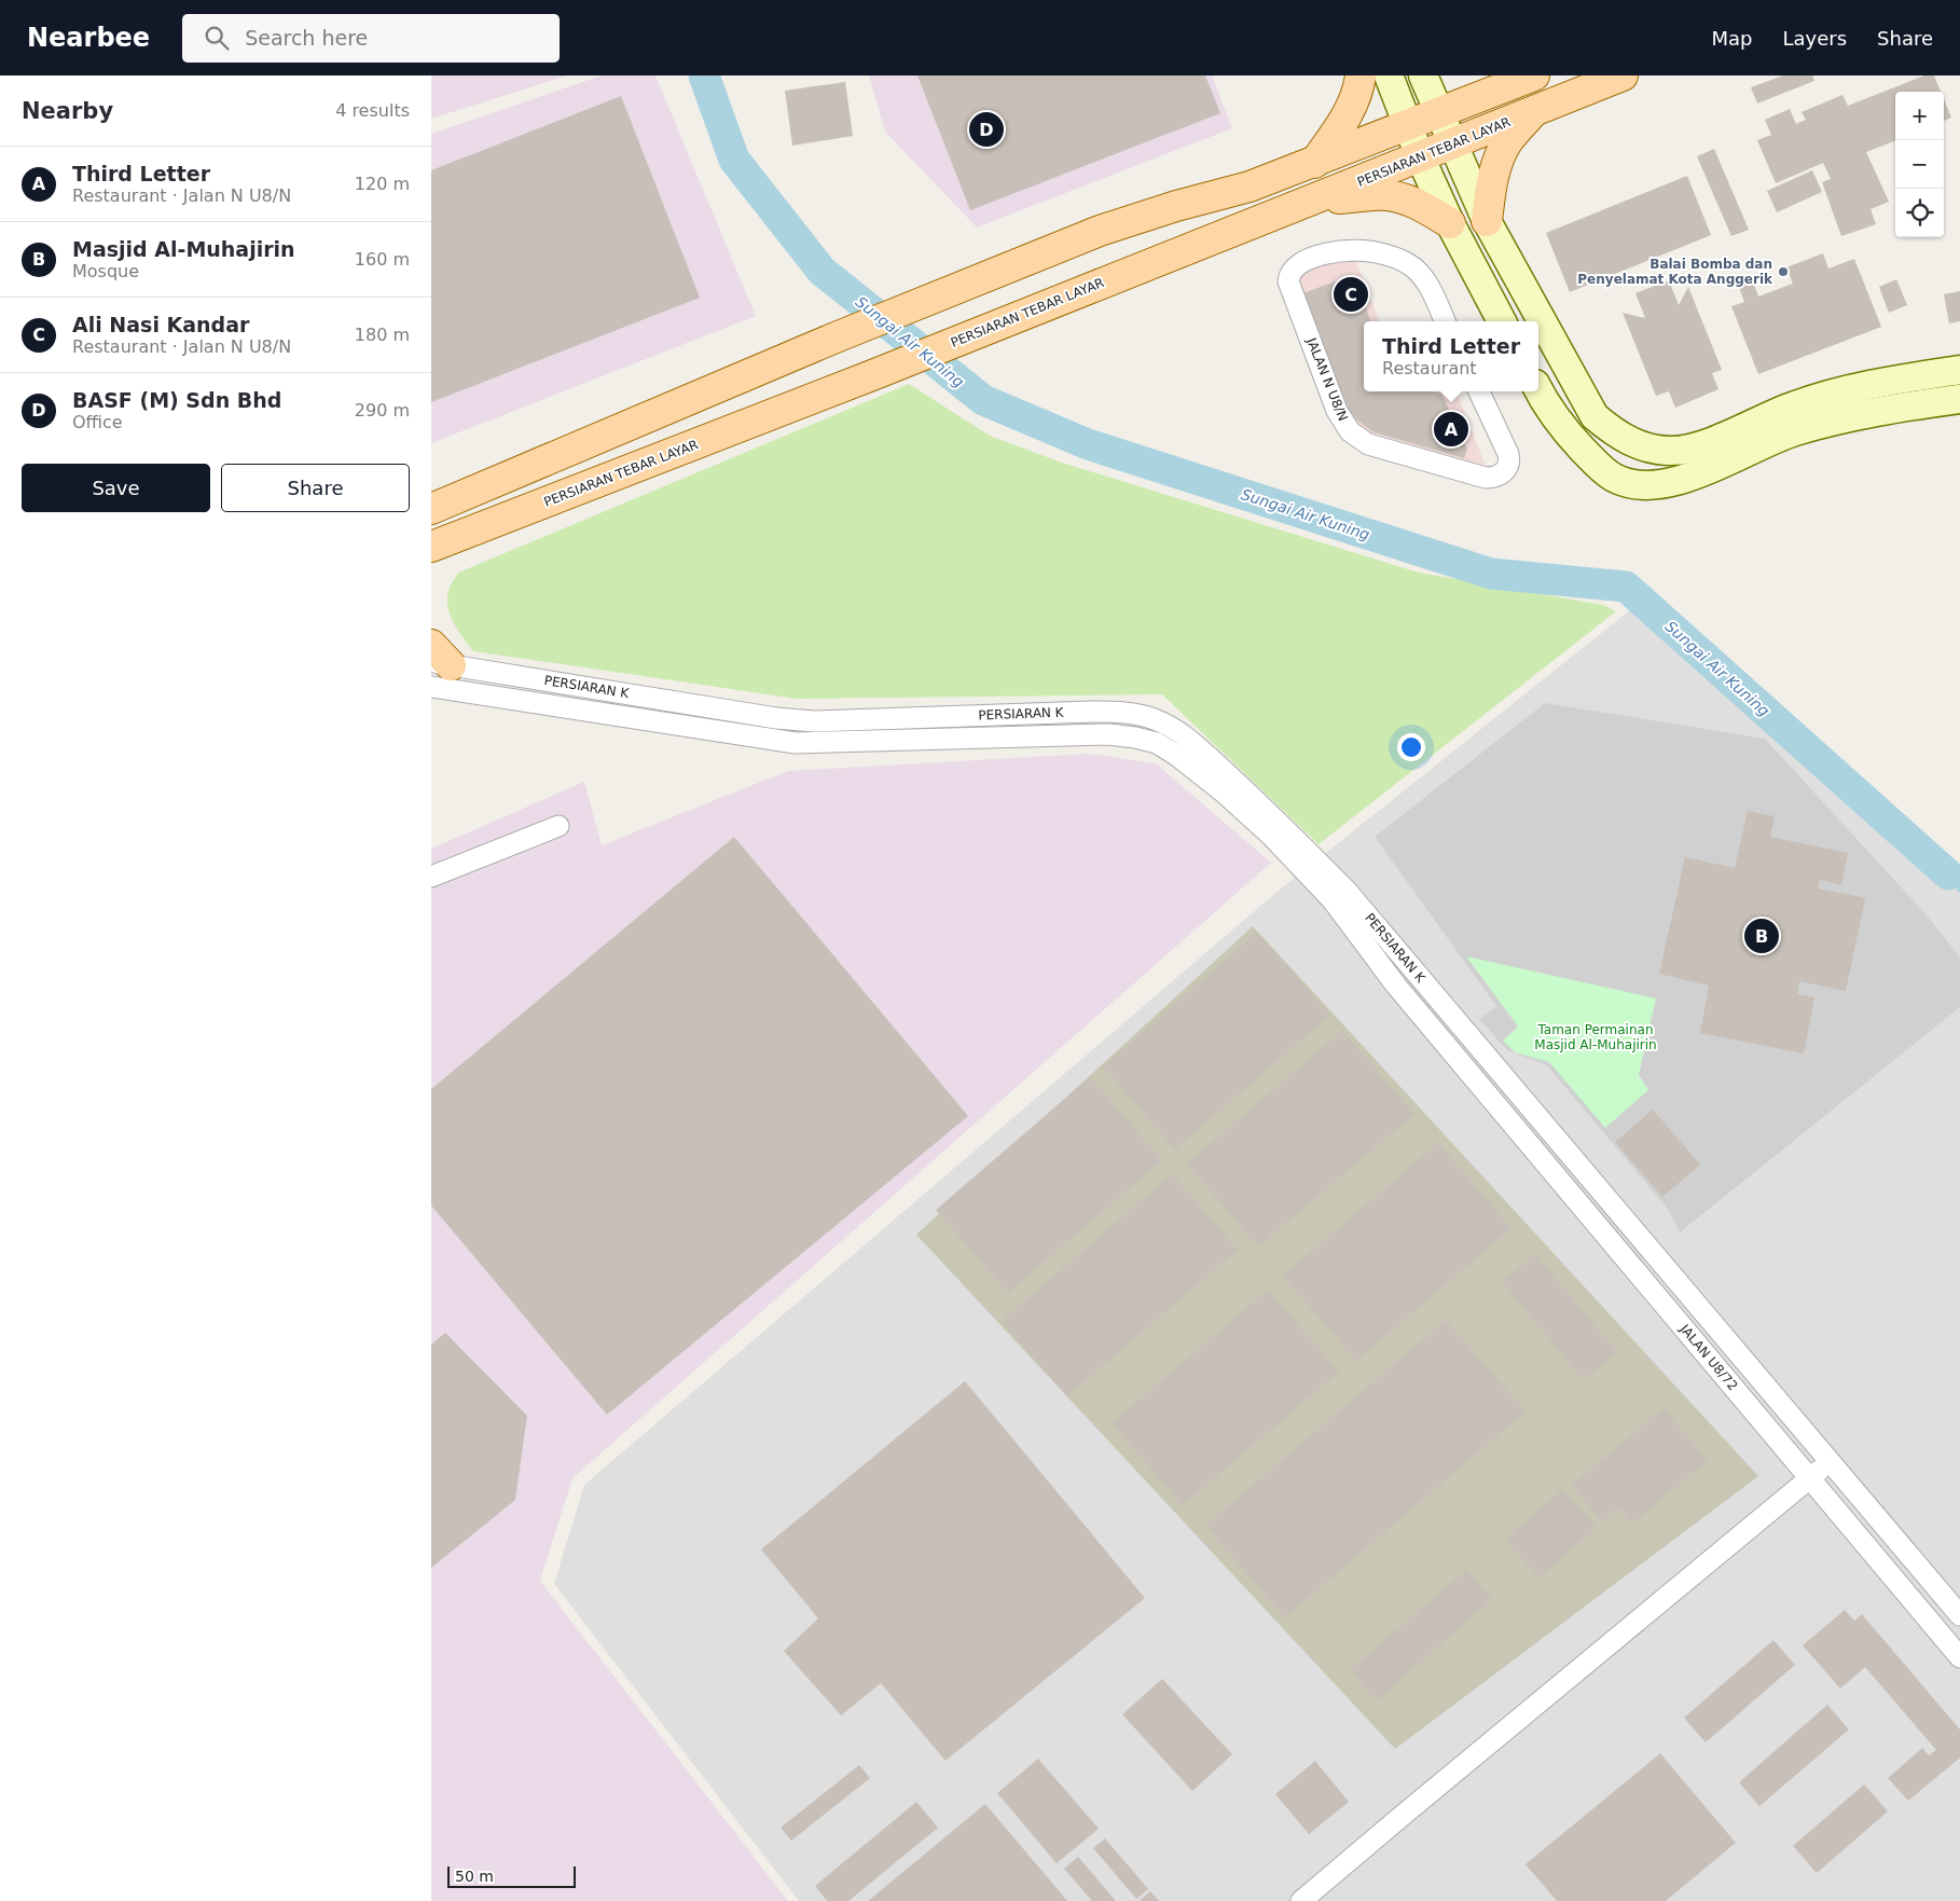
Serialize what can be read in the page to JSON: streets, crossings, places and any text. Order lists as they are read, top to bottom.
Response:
{
  "streets": {
    "main road": ["PERSIARAN TEBAR LAYAR"],
    "street": ["JALAN N U8/N", "PERSIARAN K", "JALAN U8/72"]
  },
  "crossings": [
    ["PERSIARAN K", "JALAN U8/72"]
  ],
  "water": ["Sungai Air Kuning"],
  "parks": ["Taman Permainan Masjid Al-Muhajirin"],
  "places": ["Balai Bomba dan Penyelamat Kota Anggerik"],
  "scale_bar": "50 m",
  "page": {
    "header": "Nearbee",
    "search": "Search here",
    "nav": ["Map", "Layers", "Share"],
    "heading": ["Nearby", "4 results"],
    "map_buttons": ["+", "−"],
    "pins": [
      "D",
      "C",
      "A",
      "B"
    ],
    "list": [
      {
        "mark": "A",
        "name": "Third Letter",
        "note": "Restaurant · Jalan N U8/N",
        "value": "120 m"
      },
      {
        "mark": "B",
        "name": "Masjid Al-Muhajirin",
        "note": "Mosque",
        "value": "160 m"
      },
      {
        "mark": "C",
        "name": "Ali Nasi Kandar",
        "note": "Restaurant · Jalan N U8/N",
        "value": "180 m"
      },
      {
        "mark": "D",
        "name": "BASF (M) Sdn Bhd",
        "note": "Office",
        "value": "290 m"
      }
    ],
    "popup": ["Third Letter", "Restaurant"],
    "buttons": ["Save", "Share"],
    "scale": "50 m"
  }
}
